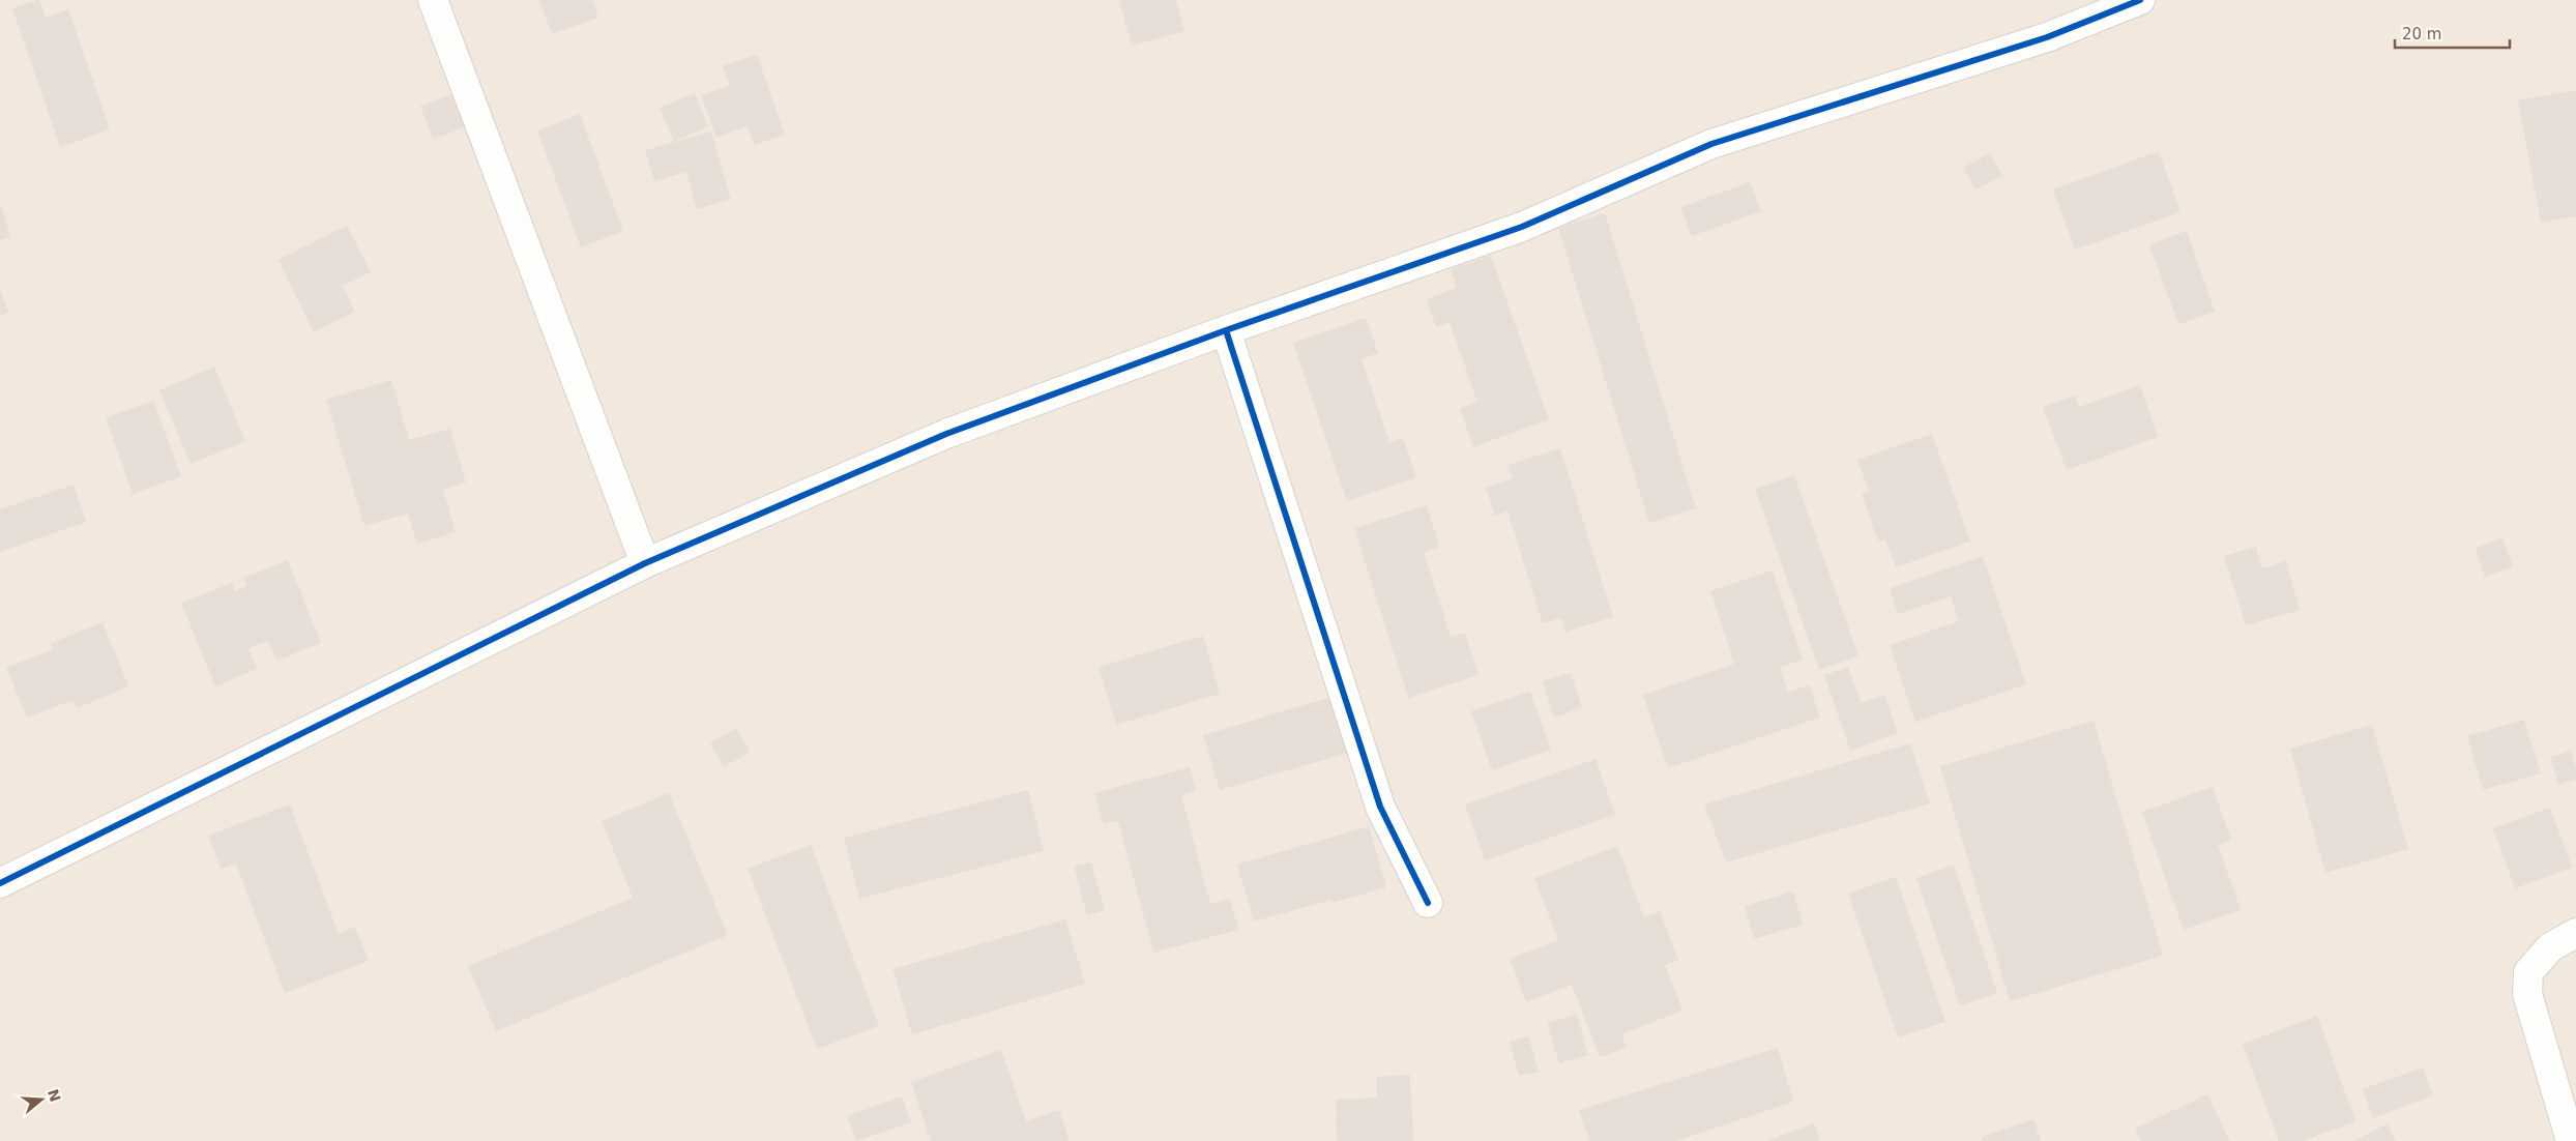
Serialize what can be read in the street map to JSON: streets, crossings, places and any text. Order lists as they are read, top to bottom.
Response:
{
  "scale_bar": "20 m",
  "north": "right"
}
